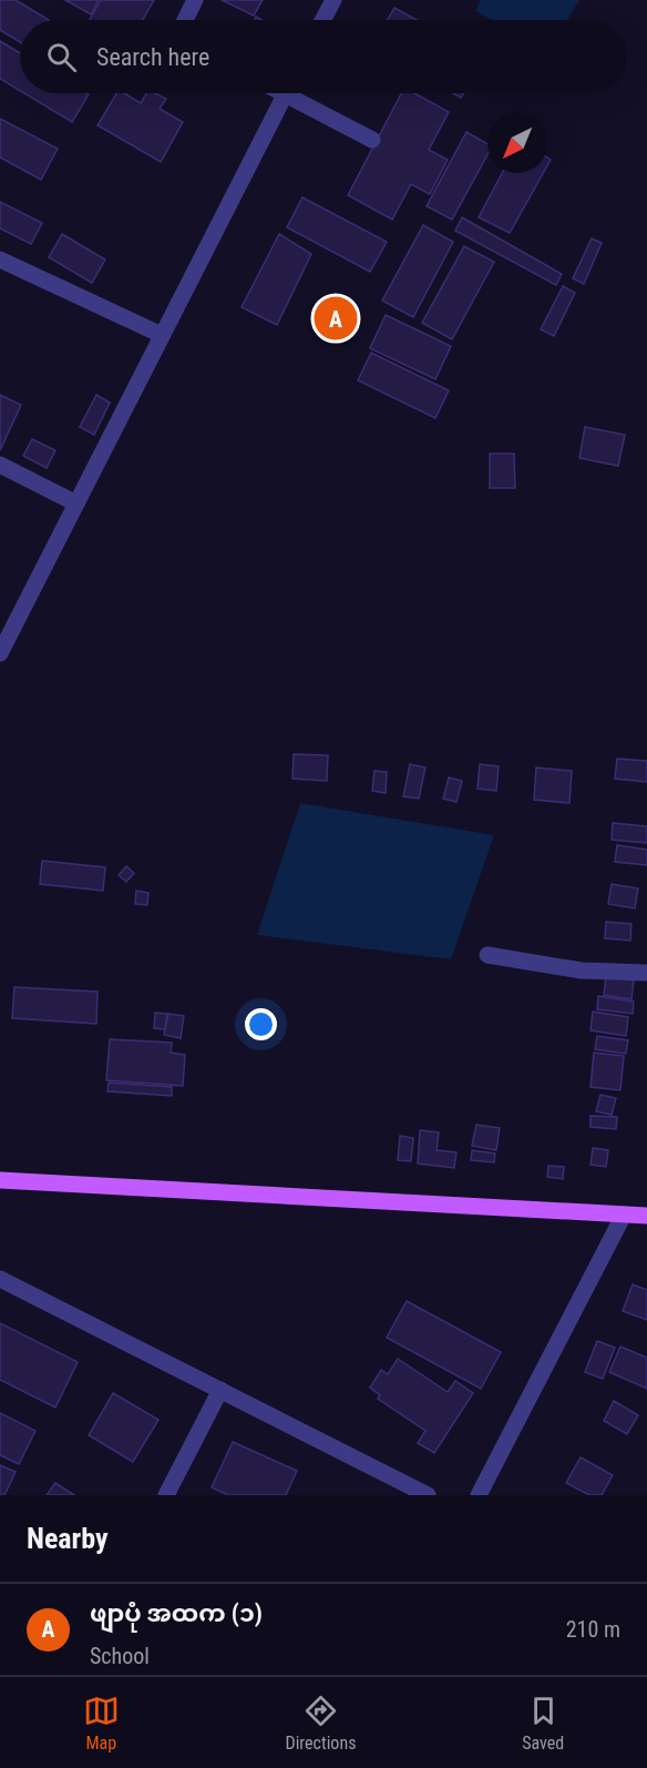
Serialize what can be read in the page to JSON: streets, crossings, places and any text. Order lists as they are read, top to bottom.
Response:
{
  "north": "bottom left",
  "page": {
    "search": "Search here",
    "pins": "A",
    "heading": "Nearby",
    "list": [
      {
        "mark": "A",
        "name": "ဖျာပုံ အထက (၁)",
        "note": "School",
        "value": "210 m"
      }
    ],
    "nav": ["Map", "Directions", "Saved"]
  }
}
